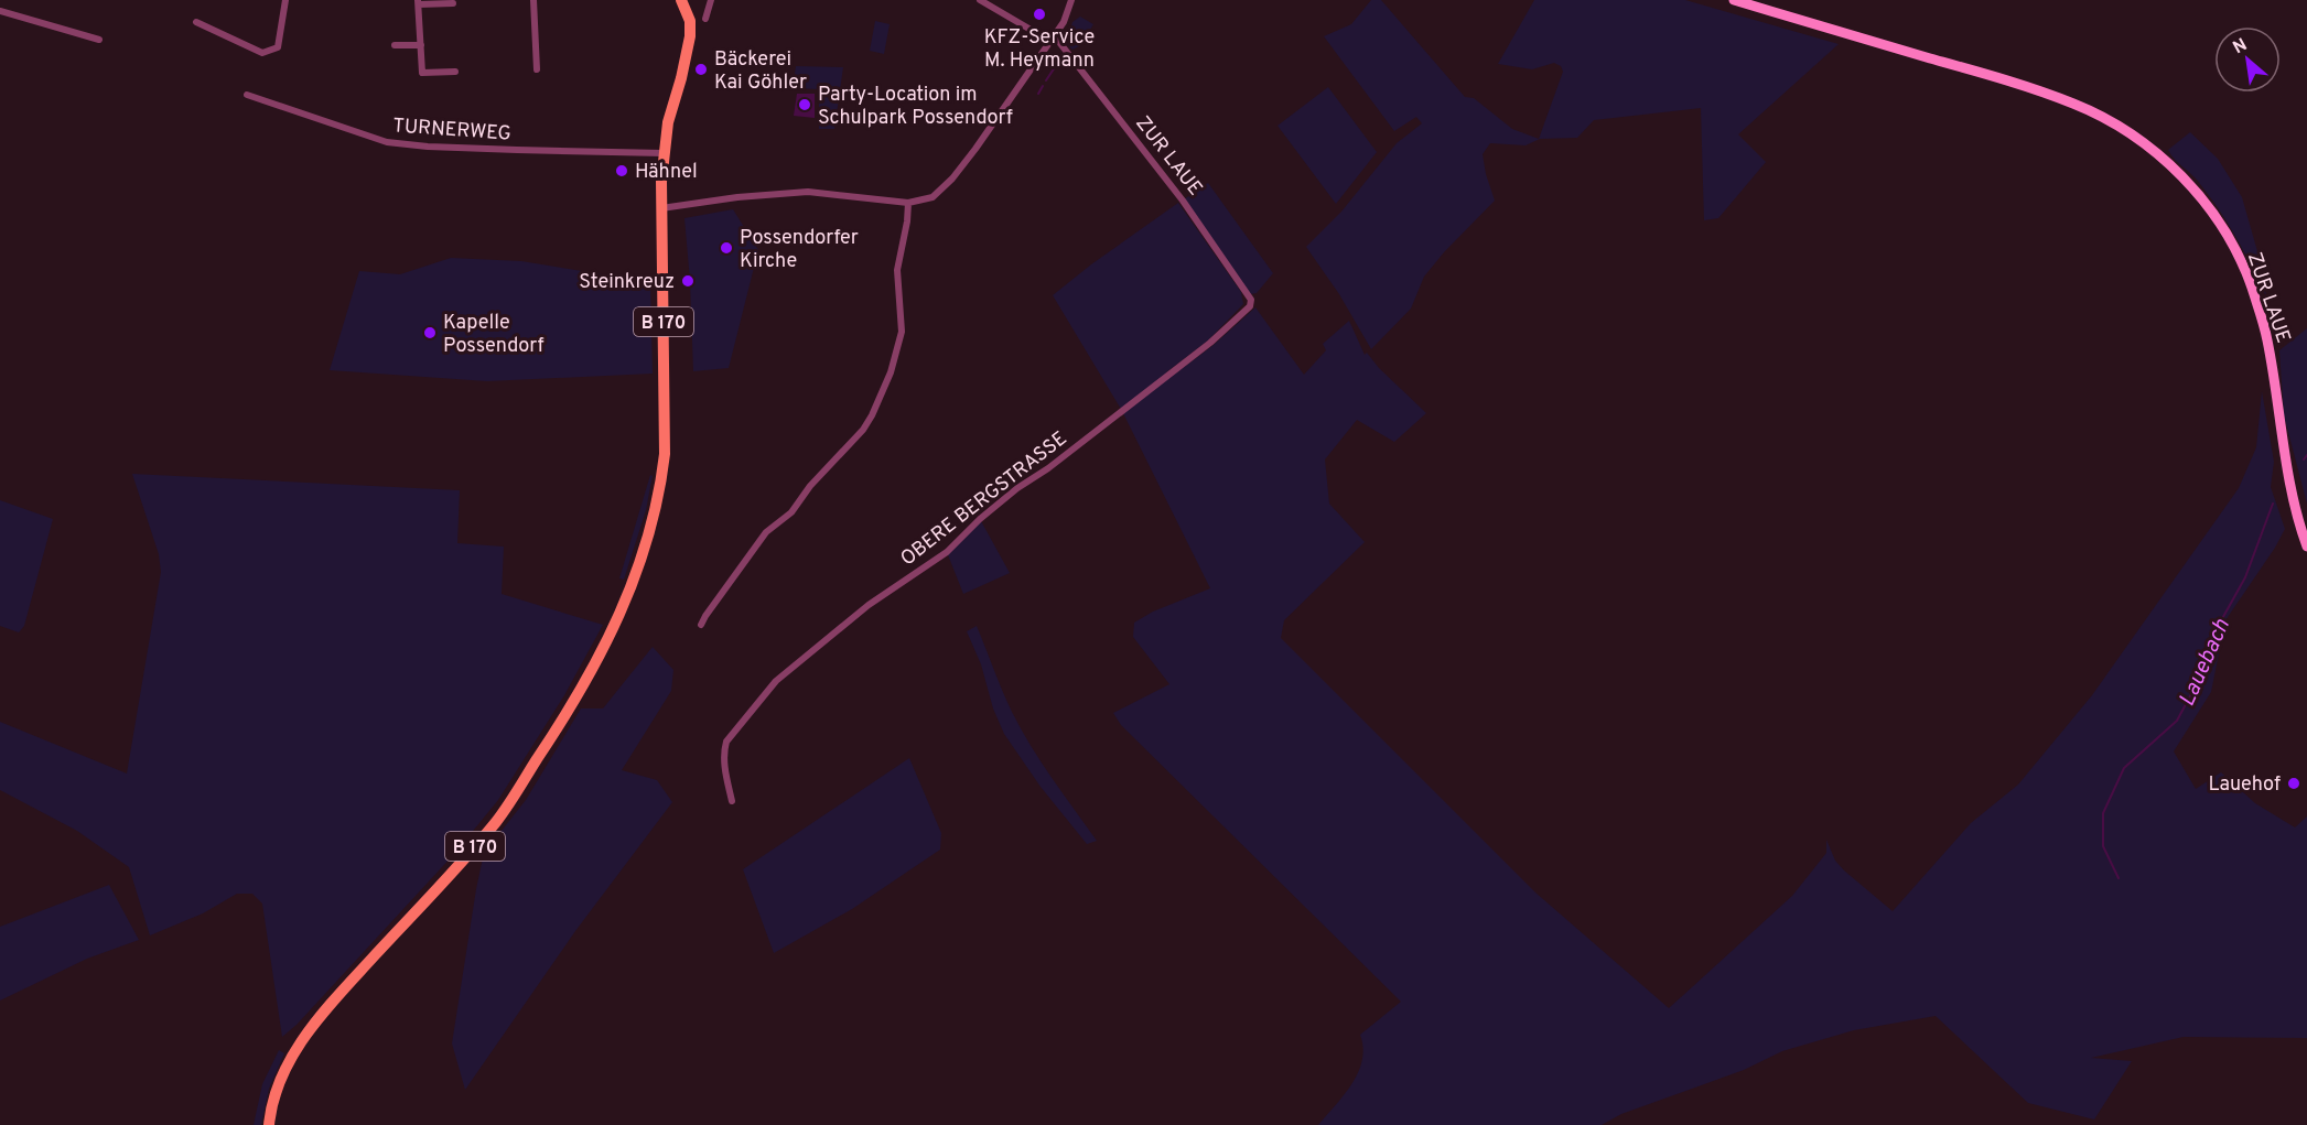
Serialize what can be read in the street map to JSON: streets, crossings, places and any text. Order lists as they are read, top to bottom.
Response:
{
  "streets": {
    "main road": ["ZUR LAUE", "B 170"],
    "street": ["TURNERWEG", "OBERE BERGSTRASSE"]
  },
  "crossings": [
    ["TURNERWEG", "B 170"],
    ["ZUR LAUE", "OBERE BERGSTRASSE"]
  ],
  "water": ["Lauebach"],
  "places": [
    "KFZ-Service M. Heymann",
    "Bäckerei Kai Göhler",
    "Party-Location im Schulpark Possendorf",
    "Hähnel",
    "Possendorfer Kirche",
    "Steinkreuz",
    "Kapelle Possendorf",
    "Lauehof"
  ],
  "north": "top left"
}
